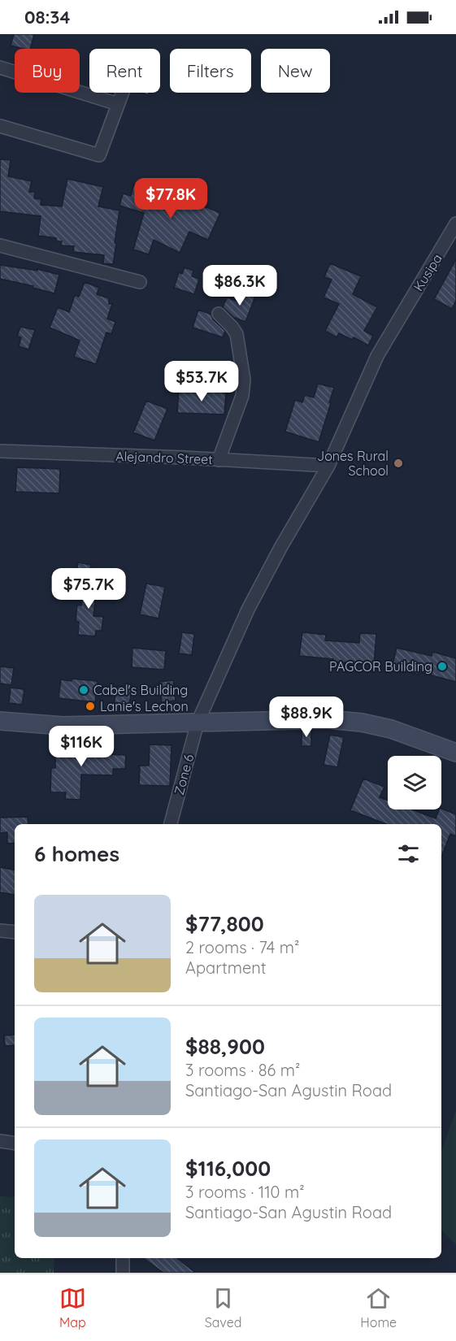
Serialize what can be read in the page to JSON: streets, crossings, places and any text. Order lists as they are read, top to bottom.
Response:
{
  "streets": {
    "street": ["Kusipa", "Alejandro Street", "Zone 6"]
  },
  "crossings": [
    ["Kusipa", "Alejandro Street"],
    ["Kusipa", "Zone 6"],
    ["Alejandro Street", "Zone 6"]
  ],
  "places": [
    "Jones Rural School",
    "PAGCOR Building",
    "Cabel's Building",
    "Lanie's Lechon"
  ],
  "page": {
    "status": "08:34",
    "chip": [
      "Buy",
      "Rent",
      "Filters",
      "New"
    ],
    "price": [
      "$77.8K",
      "$86.3K",
      "$53.7K",
      "$75.7K",
      "$88.9K",
      "$116K"
    ],
    "heading": "6 homes",
    "list": [
      {
        "name": "$77,800",
        "note": "2 rooms · 74 m² · Apartment"
      },
      {
        "name": "$88,900",
        "note": "3 rooms · 86 m² · Santiago-San Agustin Road"
      },
      {
        "name": "$116,000",
        "note": "3 rooms · 110 m² · Santiago-San Agustin Road"
      }
    ],
    "tabs": ["Map", "Saved", "Home"]
  }
}
